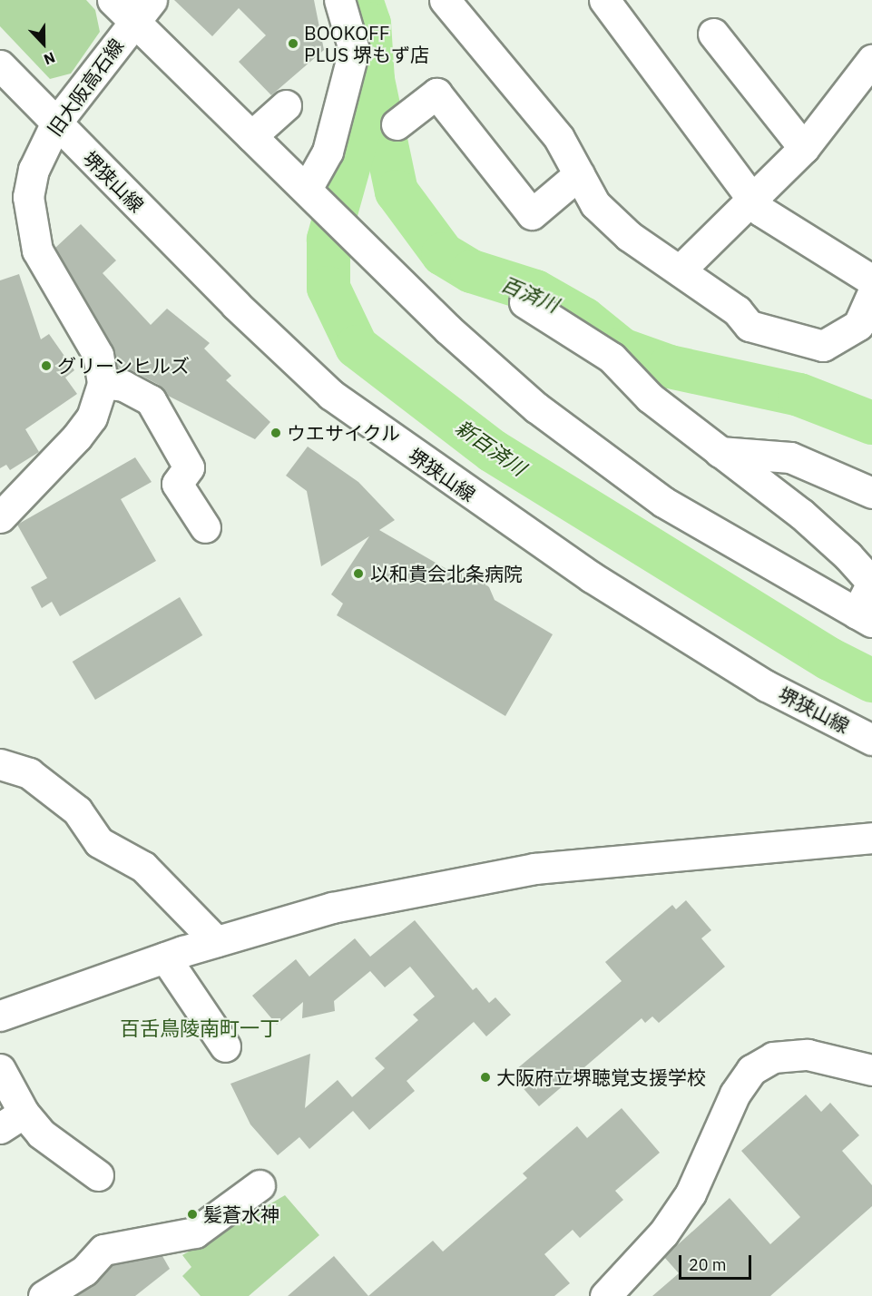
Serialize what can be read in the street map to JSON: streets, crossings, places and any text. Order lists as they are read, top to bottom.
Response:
{
  "streets": {
    "street": ["旧大阪高石線", "堺狭山線"]
  },
  "crossings": [
    ["旧大阪高石線", "堺狭山線"]
  ],
  "districts": ["百舌鳥陵南町一丁"],
  "water": ["百済川", "新百済川"],
  "places": [
    "BOOKOFF PLUS 堺もず店",
    "グリーンヒルズ",
    "ウエサイクル",
    "以和貴会北条病院",
    "大阪府立堺聴覚支援学校",
    "髪蒼水神"
  ],
  "scale_bar": "20 m",
  "north": "bottom"
}
